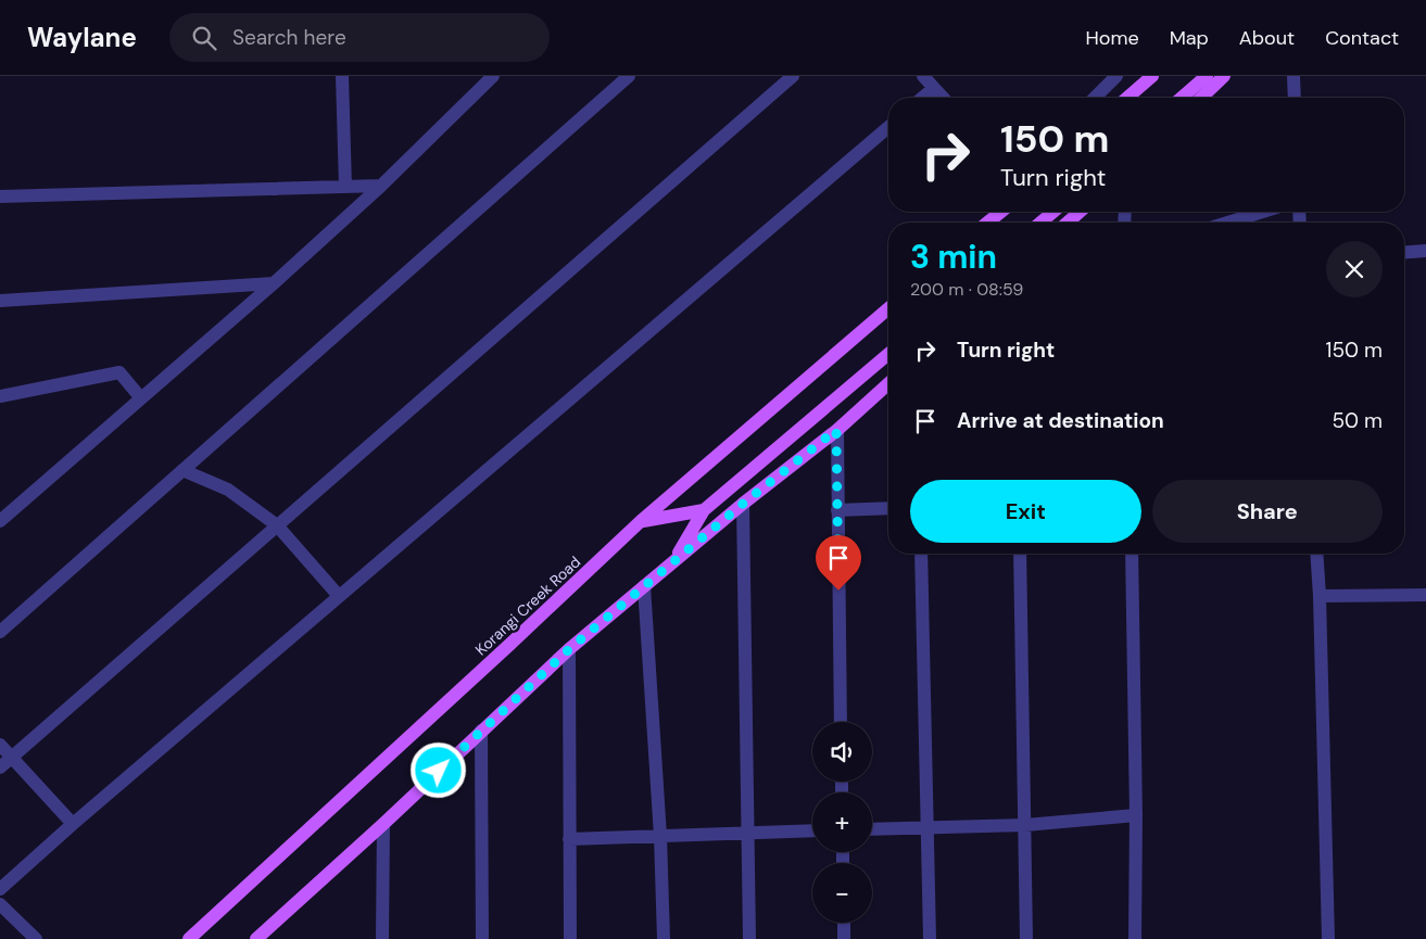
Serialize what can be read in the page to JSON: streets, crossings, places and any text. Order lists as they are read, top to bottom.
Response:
{
  "streets": {
    "main road": ["Korangi Creek Road"]
  },
  "page": {
    "header": "Waylane",
    "search": "Search here",
    "nav": [
      "Home",
      "Map",
      "About",
      "Contact"
    ],
    "turn": ["150 m", "Turn right"],
    "heading": ["3 min", "200 m · 08:59"],
    "list": [
      {
        "name": "Turn right",
        "value": "150 m"
      },
      {
        "name": "Arrive at destination",
        "value": "50 m"
      }
    ],
    "buttons": ["Exit", "Share"],
    "map_buttons": ["+", "−"]
  }
}
